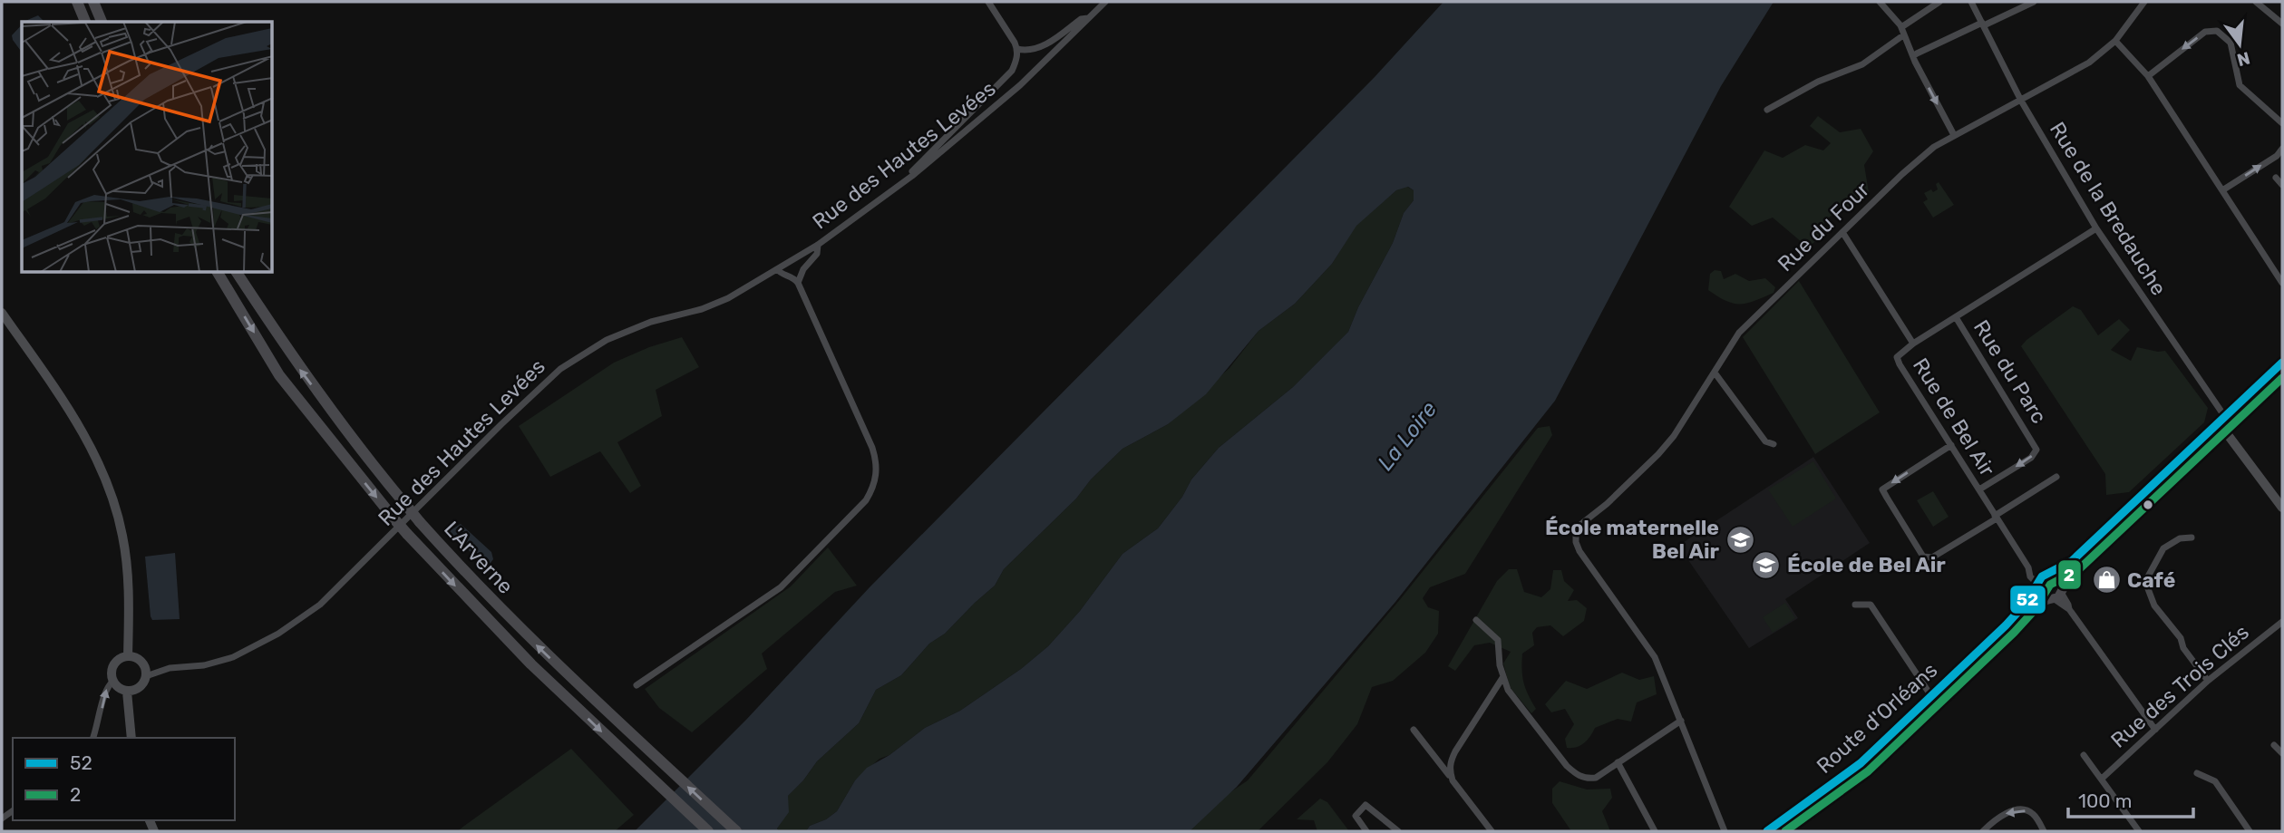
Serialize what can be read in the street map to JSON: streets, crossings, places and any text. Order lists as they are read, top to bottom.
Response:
{
  "streets": {
    "highway": ["L'Arverne"],
    "main road": ["Route d'Orléans"],
    "street": [
      "Rue des Hautes Levées",
      "Rue de la Bredauche",
      "Rue du Four",
      "Rue du Parc",
      "Rue de Bel Air",
      "Rue des Trois Clés"
    ]
  },
  "crossings": [
    ["Rue de la Bredauche", "Rue du Four"],
    ["Rue de la Bredauche", "Rue de Bel Air"],
    ["Rue de la Bredauche", "Route d'Orléans"],
    ["Rue du Parc", "Rue de Bel Air"],
    ["Rue de Bel Air", "Route d'Orléans"]
  ],
  "water": ["La Loire"],
  "places": {
    "school or university": ["École maternelle Bel Air", "École de Bel Air"],
    "shop": ["Café"]
  },
  "lines": ["transit line 52", "transit line 2"],
  "legend": ["52", "2"],
  "scale_bar": "100 m",
  "north": "bottom"
}
